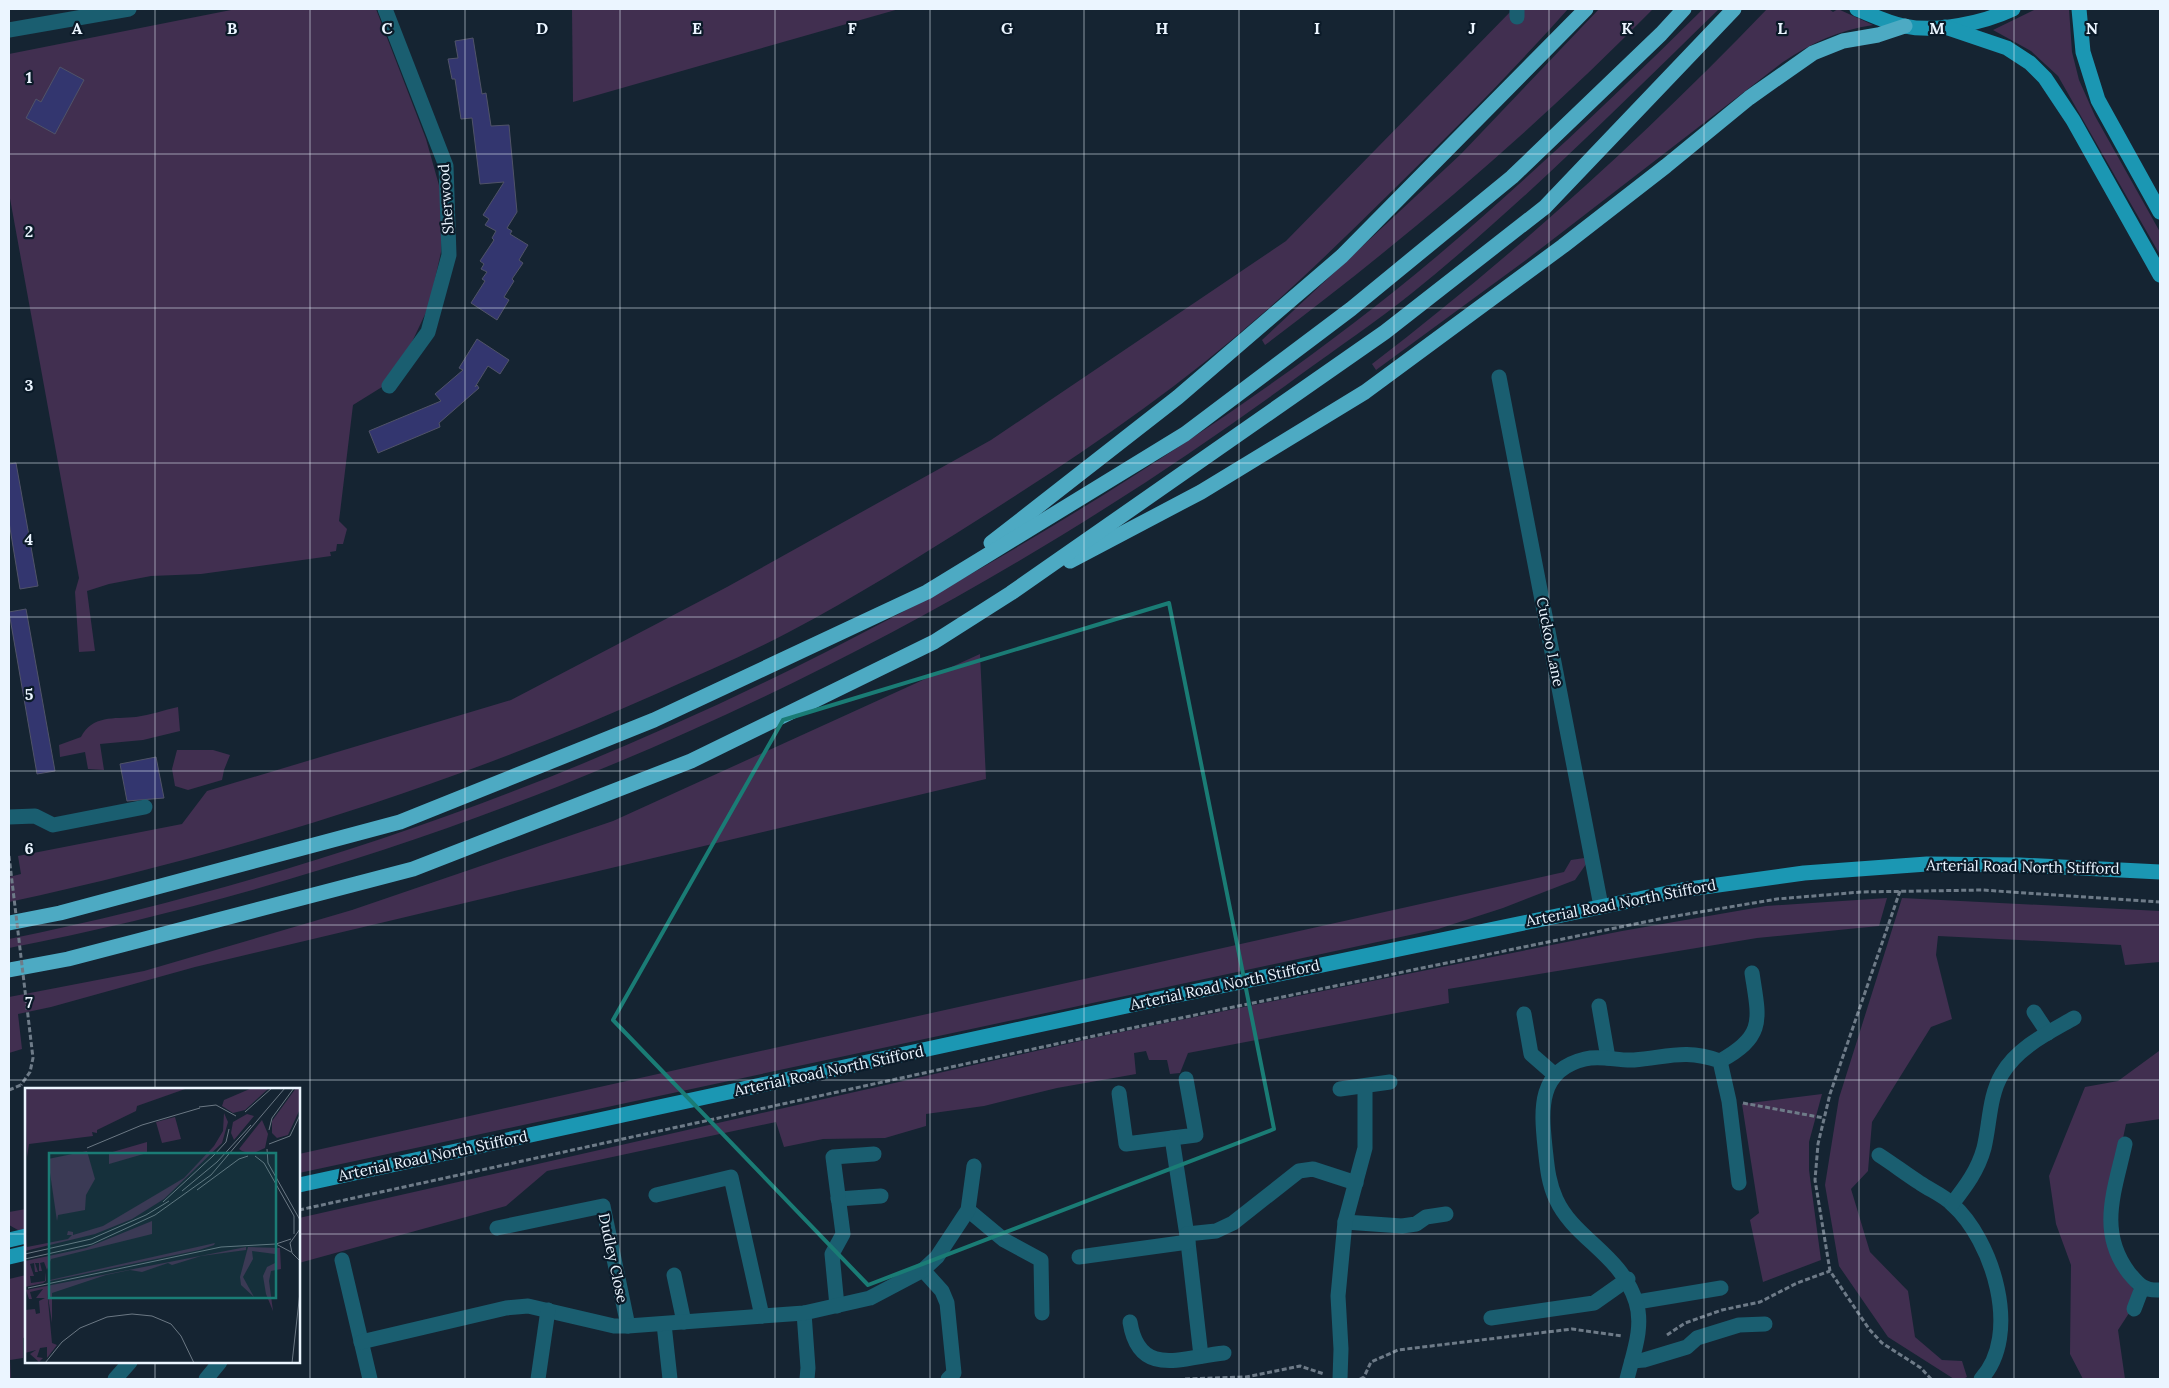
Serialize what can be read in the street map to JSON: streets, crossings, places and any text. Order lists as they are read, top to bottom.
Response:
{
  "streets": {
    "main road": ["Arterial Road North Stifford"],
    "street": ["Sherwood", "Cuckoo Lane", "Dudley Close"]
  },
  "crossings": [
    ["Cuckoo Lane", "Arterial Road North Stifford"]
  ],
  "grid": {
    "columns": [
      "A",
      "B",
      "C",
      "D",
      "E",
      "F",
      "G",
      "H",
      "I",
      "J",
      "K",
      "L",
      "M",
      "N"
    ],
    "rows": [
      "1",
      "2",
      "3",
      "4",
      "5",
      "6",
      "7"
    ]
  }
}
